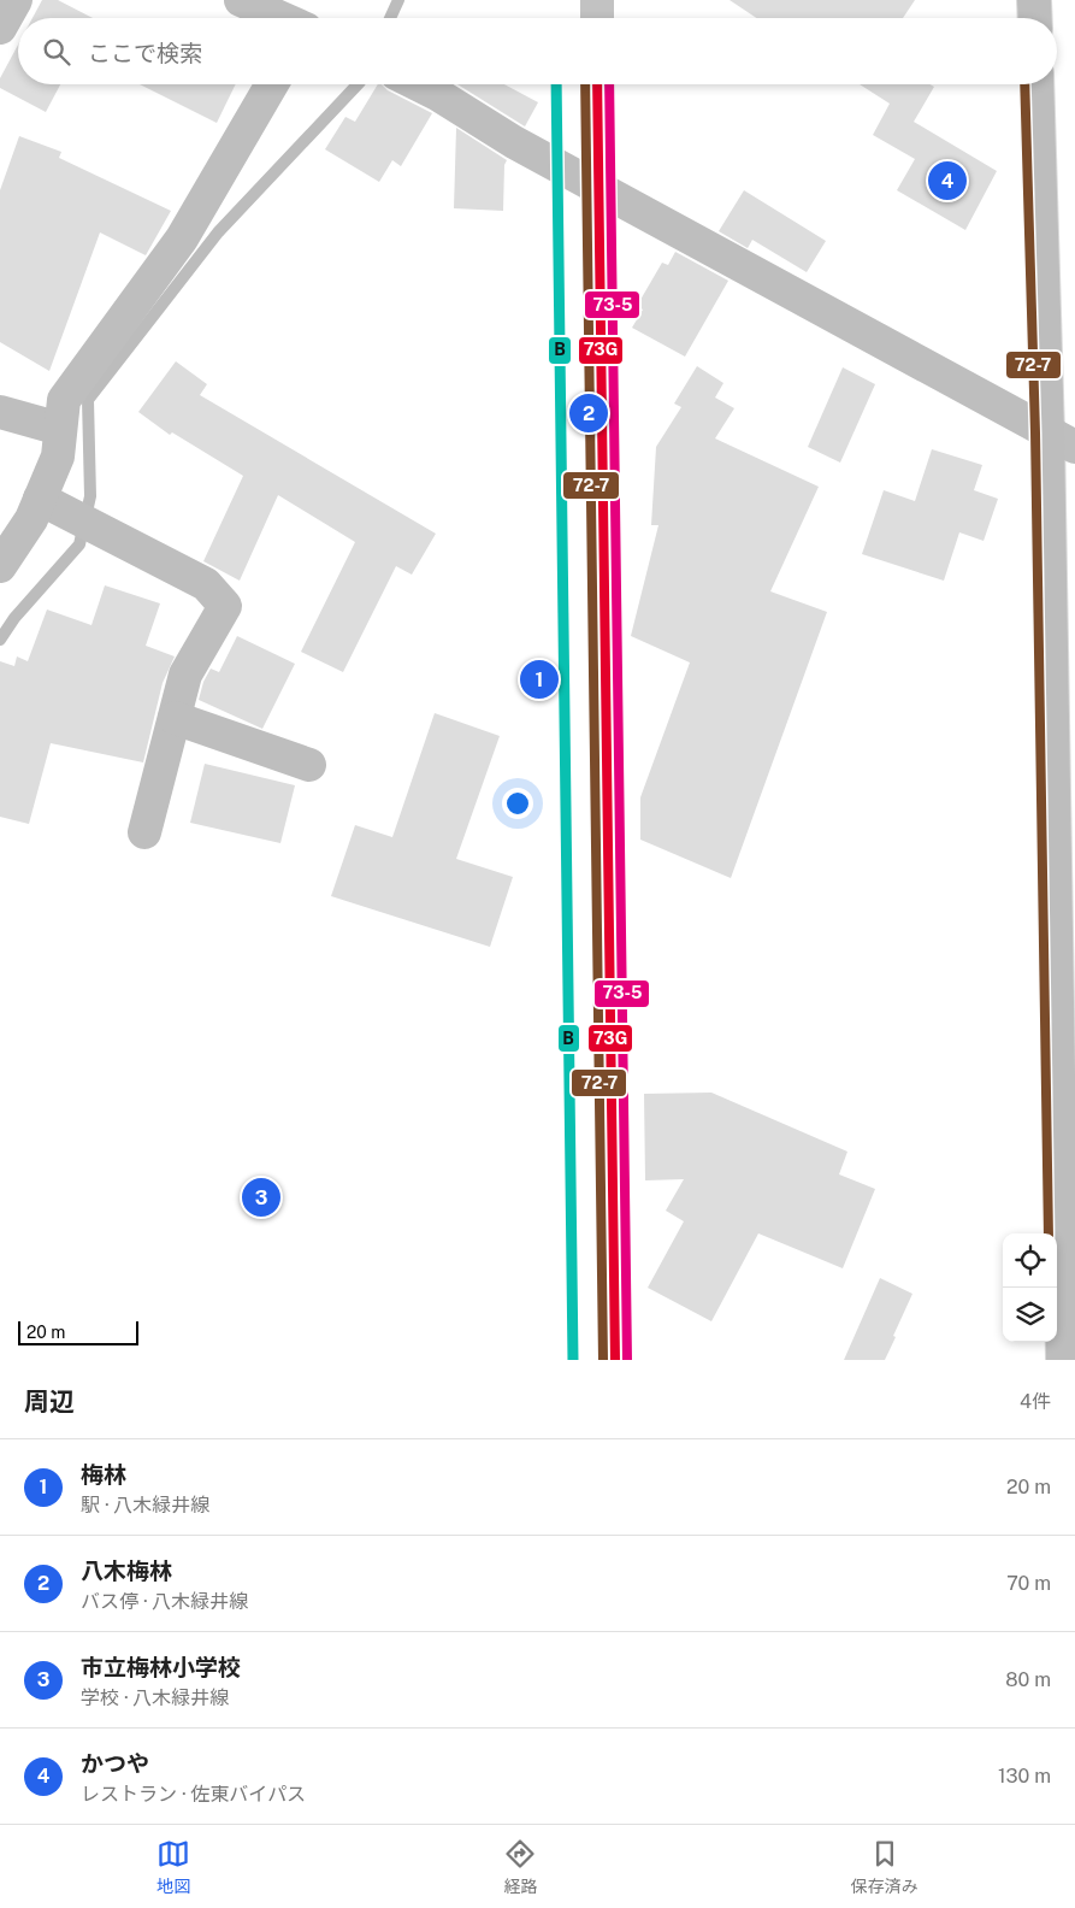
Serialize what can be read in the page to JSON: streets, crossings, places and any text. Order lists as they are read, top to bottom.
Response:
{
  "lines": [
    "transit line B",
    "transit line 73G",
    "transit line 72-7",
    "transit line 73-5"
  ],
  "scale_bar": "20 m",
  "page": {
    "search": "ここで検索",
    "pins": [
      "4",
      "2",
      "1",
      "3"
    ],
    "scale": "20 m",
    "heading": ["周辺", "4件"],
    "list": [
      {
        "mark": "1",
        "name": "梅林",
        "note": "駅 · 八木緑井線",
        "value": "20 m"
      },
      {
        "mark": "2",
        "name": "八木梅林",
        "note": "バス停 · 八木緑井線",
        "value": "70 m"
      },
      {
        "mark": "3",
        "name": "市立梅林小学校",
        "note": "学校 · 八木緑井線",
        "value": "80 m"
      },
      {
        "mark": "4",
        "name": "かつや",
        "note": "レストラン · 佐東バイパス",
        "value": "130 m"
      }
    ],
    "nav": ["地図", "経路", "保存済み"]
  }
}
